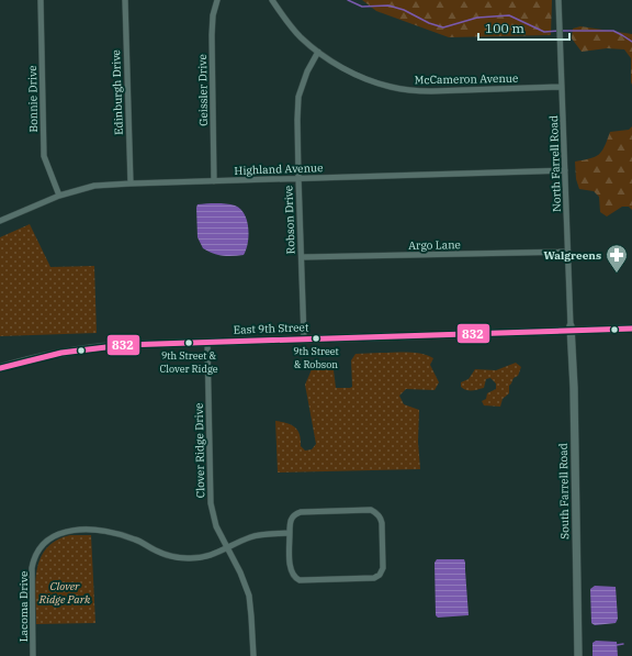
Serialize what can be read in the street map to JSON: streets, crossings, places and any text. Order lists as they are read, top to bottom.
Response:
{
  "streets": {
    "main road": ["East 9th Street", "South Farrell Road"],
    "street": [
      "McCameron Avenue",
      "Geissler Drive",
      "Edinburgh Drive",
      "Bonnie Drive",
      "North Farrell Road",
      "Highland Avenue",
      "Robson Drive",
      "Argo Lane",
      "Clover Ridge Drive",
      "Lacoma Drive"
    ]
  },
  "crossings": [
    ["McCameron Avenue", "North Farrell Road"],
    ["McCameron Avenue", "Robson Drive"],
    ["Geissler Drive", "Highland Avenue"],
    ["Edinburgh Drive", "Highland Avenue"],
    ["Bonnie Drive", "Highland Avenue"],
    ["North Farrell Road", "Highland Avenue"],
    ["North Farrell Road", "Argo Lane"],
    ["North Farrell Road", "East 9th Street"],
    ["North Farrell Road", "South Farrell Road"],
    ["Highland Avenue", "Robson Drive"],
    ["Robson Drive", "Argo Lane"],
    ["Robson Drive", "East 9th Street"],
    ["East 9th Street", "Clover Ridge Drive"],
    ["East 9th Street", "South Farrell Road"],
    ["Clover Ridge Drive", "Lacoma Drive"]
  ],
  "parks": ["Clover Ridge Park"],
  "places": {
    "pharmacy": ["Walgreens"],
    "other": ["9th Street & Robson", "9th Street & Clover Ridge"]
  },
  "lines": ["transit line 832"],
  "scale_bar": "100 m"
}
